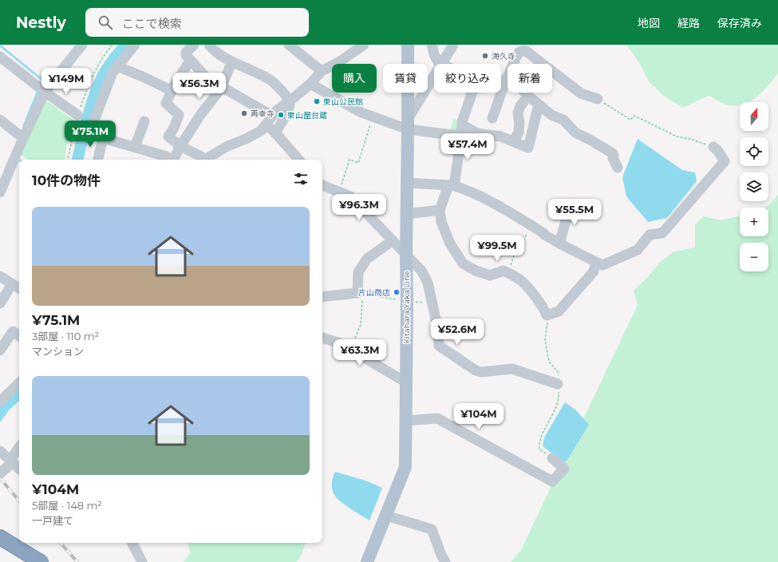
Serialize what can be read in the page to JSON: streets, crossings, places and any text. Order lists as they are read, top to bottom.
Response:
{
  "streets": {
    "main road": ["Kitahara Yaka Line"]
  },
  "places": [
    "海久寺",
    "東山公民館",
    "再幸寺",
    "東山屋台蔵",
    "片山商店"
  ],
  "north": "top",
  "page": {
    "header": "Nestly",
    "search": "ここで検索",
    "nav": ["地図", "経路", "保存済み"],
    "chip": [
      "購入",
      "賃貸",
      "絞り込み",
      "新着"
    ],
    "price": [
      "¥149M",
      "¥56.3M",
      "¥75.1M",
      "¥57.4M",
      "¥96.3M",
      "¥55.5M",
      "¥99.5M",
      "¥52.6M",
      "¥63.3M",
      "¥104M"
    ],
    "map_buttons": ["+", "−"],
    "heading": "10件の物件",
    "list": [
      {
        "name": "¥75.1M",
        "note": "3部屋 · 110 m² · マンション"
      },
      {
        "name": "¥104M",
        "note": "5部屋 · 148 m² · 一戸建て"
      }
    ]
  }
}
